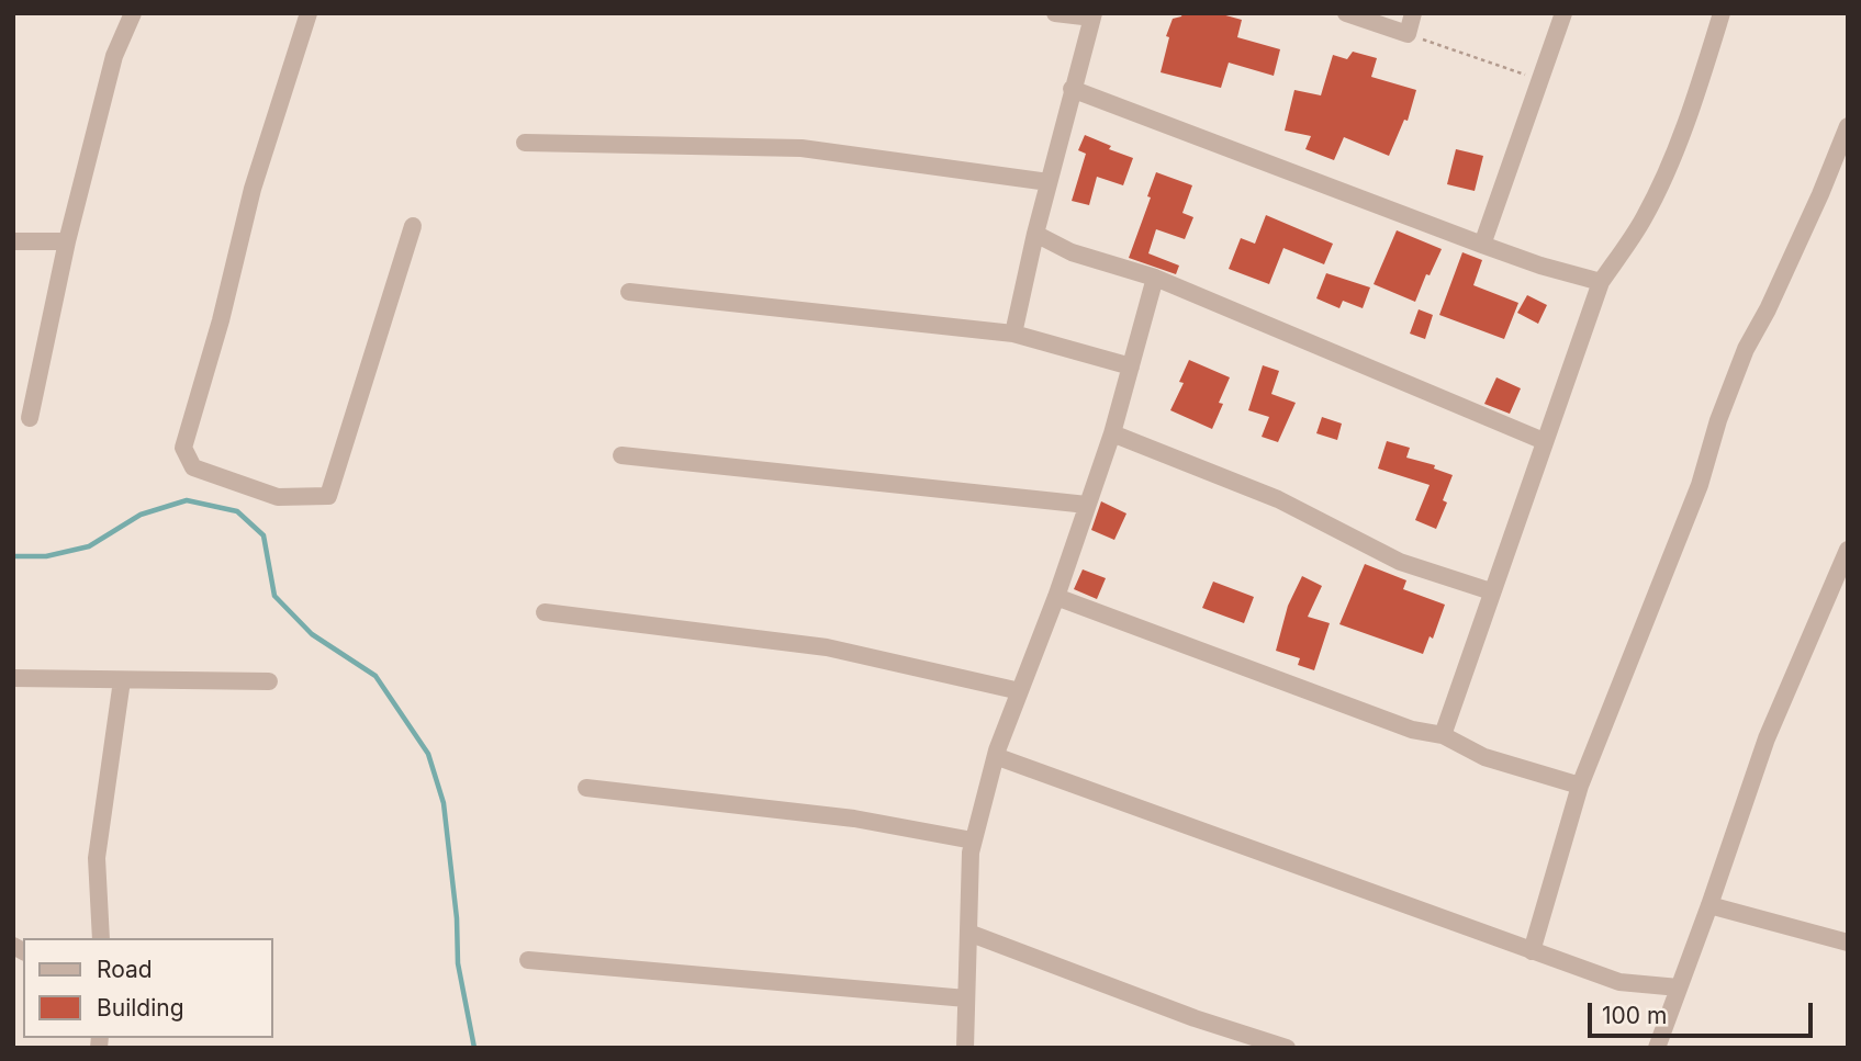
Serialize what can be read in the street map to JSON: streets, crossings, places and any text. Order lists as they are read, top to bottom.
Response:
{
  "legend": ["Road", "Building"],
  "scale_bar": "100 m"
}
